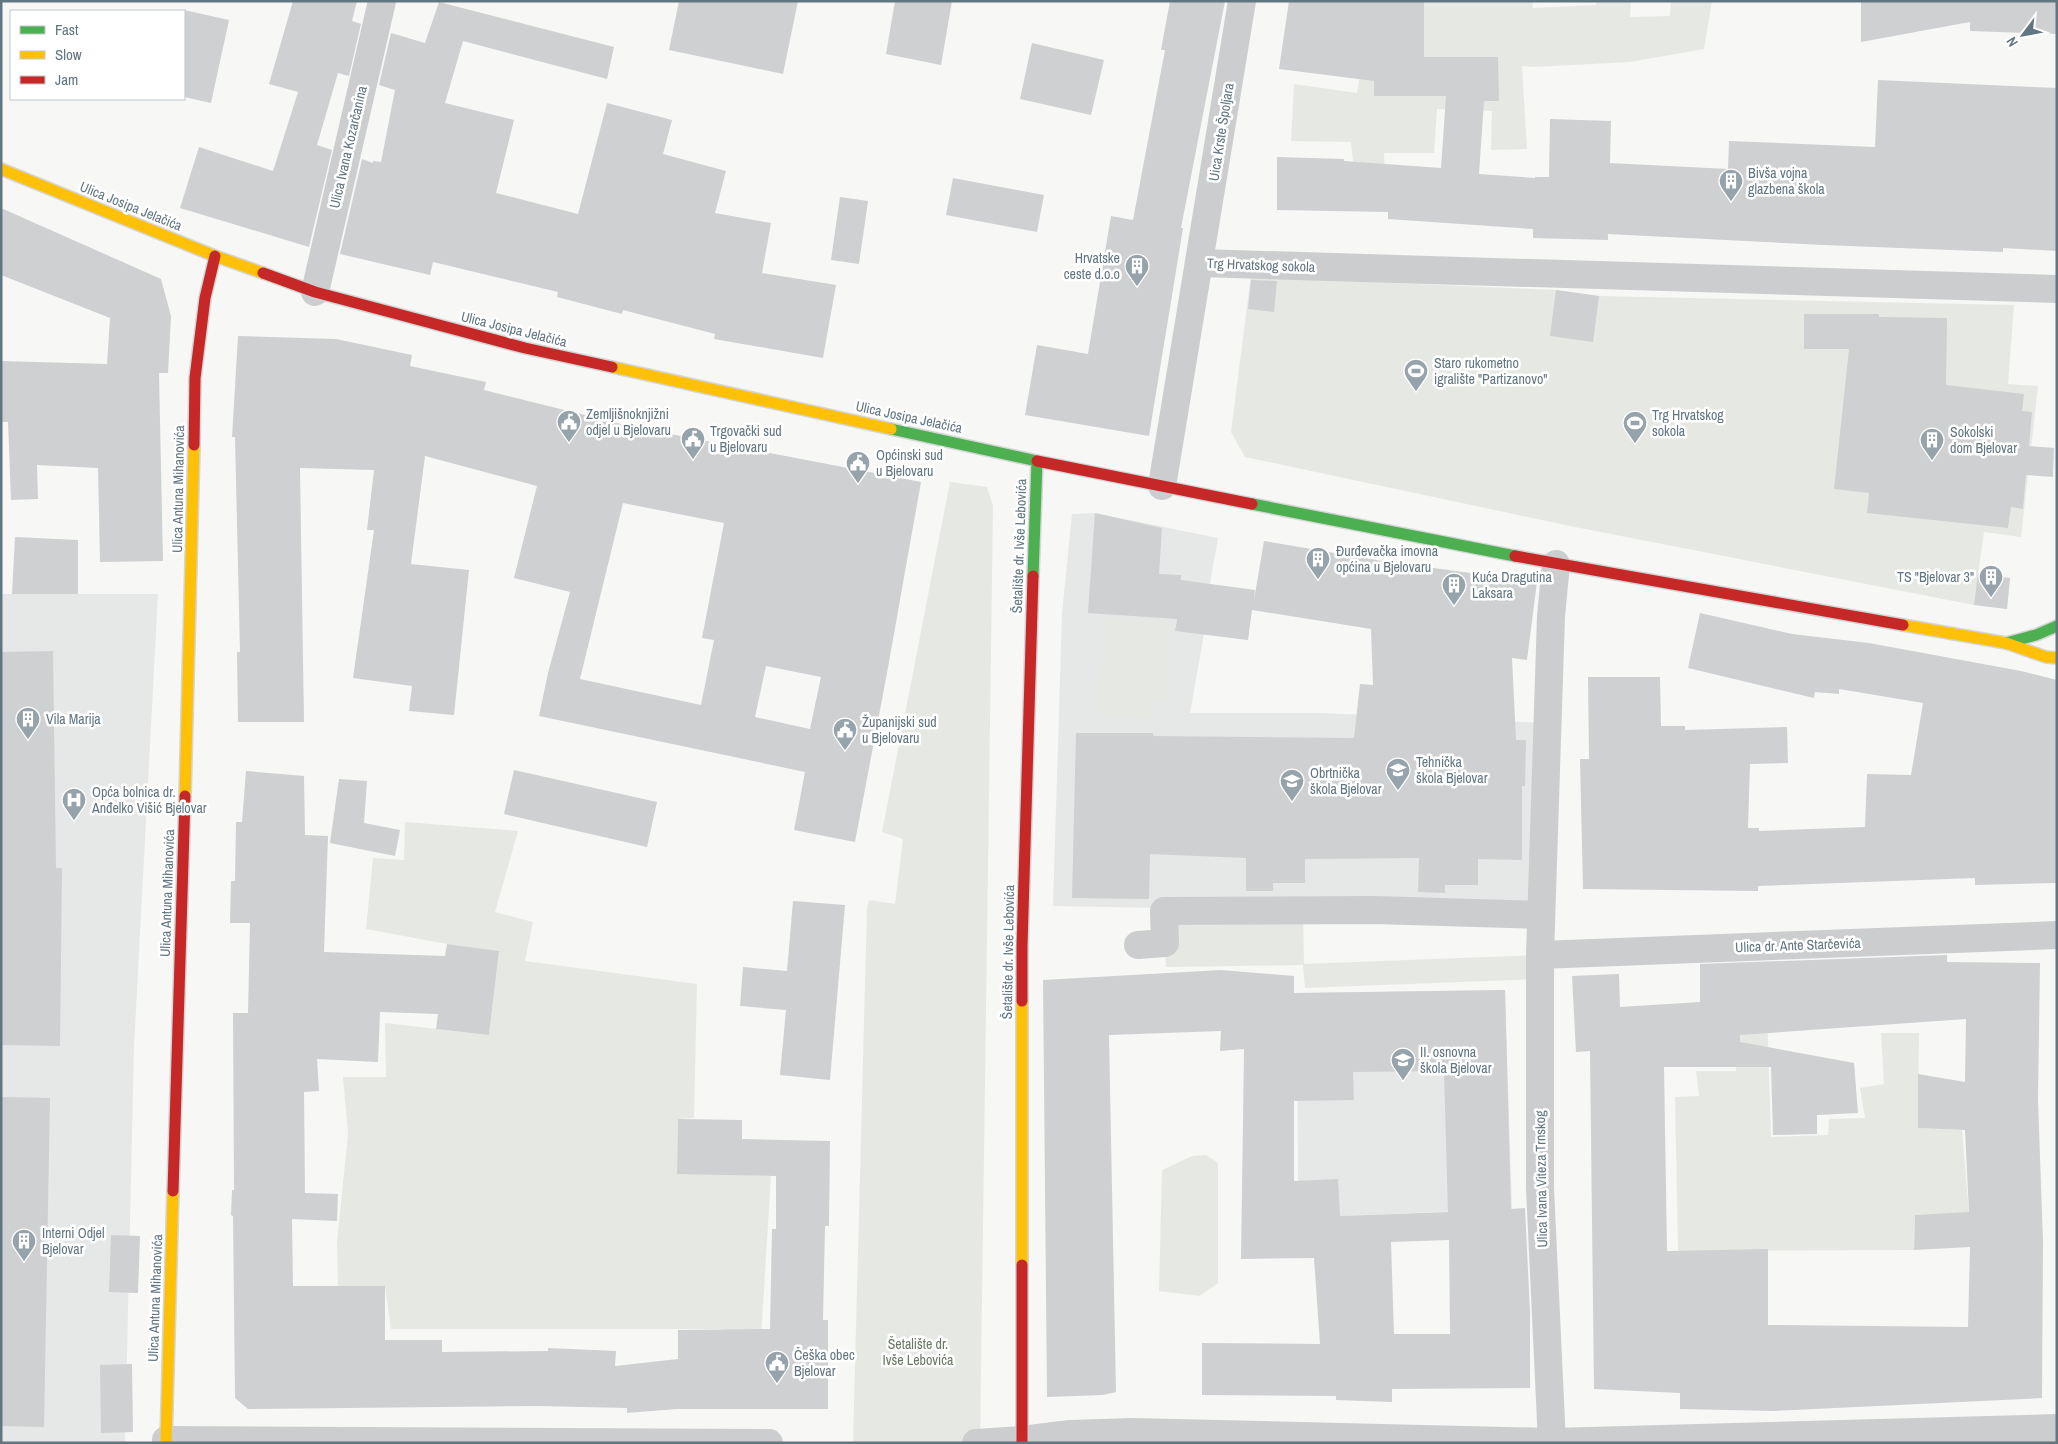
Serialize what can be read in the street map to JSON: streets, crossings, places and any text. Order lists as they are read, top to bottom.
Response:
{
  "streets": {
    "main road": ["Ulica Josipa Jelačića", "Ulica Antuna Mihanovića", "Šetalište dr. Ivše Lebovića"],
    "street": [
      "Uica Krste Špoljara",
      "Ulica Ivana Kozarčanina",
      "Trg Hrvatskog sokola",
      "Ulica dr. Ante Starčevića",
      "Ulica Ivana Viteza Trnskog"
    ]
  },
  "crossings": [
    ["Uica Krste Špoljara", "Trg Hrvatskog sokola"],
    ["Ulica Ivana Kozarčanina", "Ulica Josipa Jelačića"],
    ["Ulica Josipa Jelačića", "Ulica Antuna Mihanovića"],
    ["Ulica Josipa Jelačića", "Šetalište dr. Ivše Lebovića"],
    ["Ulica dr. Ante Starčevića", "Ulica Ivana Viteza Trnskog"]
  ],
  "parks": ["Šetalište dr. Ivše Lebovića"],
  "places": {
    "building": [
      "Bivša vojna glazbena škola",
      "Hrvatske ceste d.o.o",
      "Sokolski dom Bjelovar",
      "Đurđevačka imovna općina u Bjelovaru",
      "TS \"Bjelovar 3\"",
      "Kuća Dragutina Laksara",
      "Vila Marija",
      "Interni Odjel Bjelovar"
    ],
    "sports": ["Staro rukometno igralište \"Partizanovo\"", "Trg Hrvatskog sokola"],
    "public building": [
      "Zemljišnoknjižni odjel u Bjelovaru",
      "Trgovački sud u Bjelovaru",
      "Općinski sud u Bjelovaru",
      "Županijski sud u Bjelovaru",
      "Češka obec Bjelovar"
    ],
    "school or university": ["Tehnička škola Bjelovar", "Obrtnička škola Bjelovar", "II. osnovna škola Bjelovar"],
    "hospital": ["Opća bolnica dr. Anđelko Višić Bjelovar"]
  },
  "legend": ["Fast", "Slow", "Jam"],
  "north": "bottom left"
}
